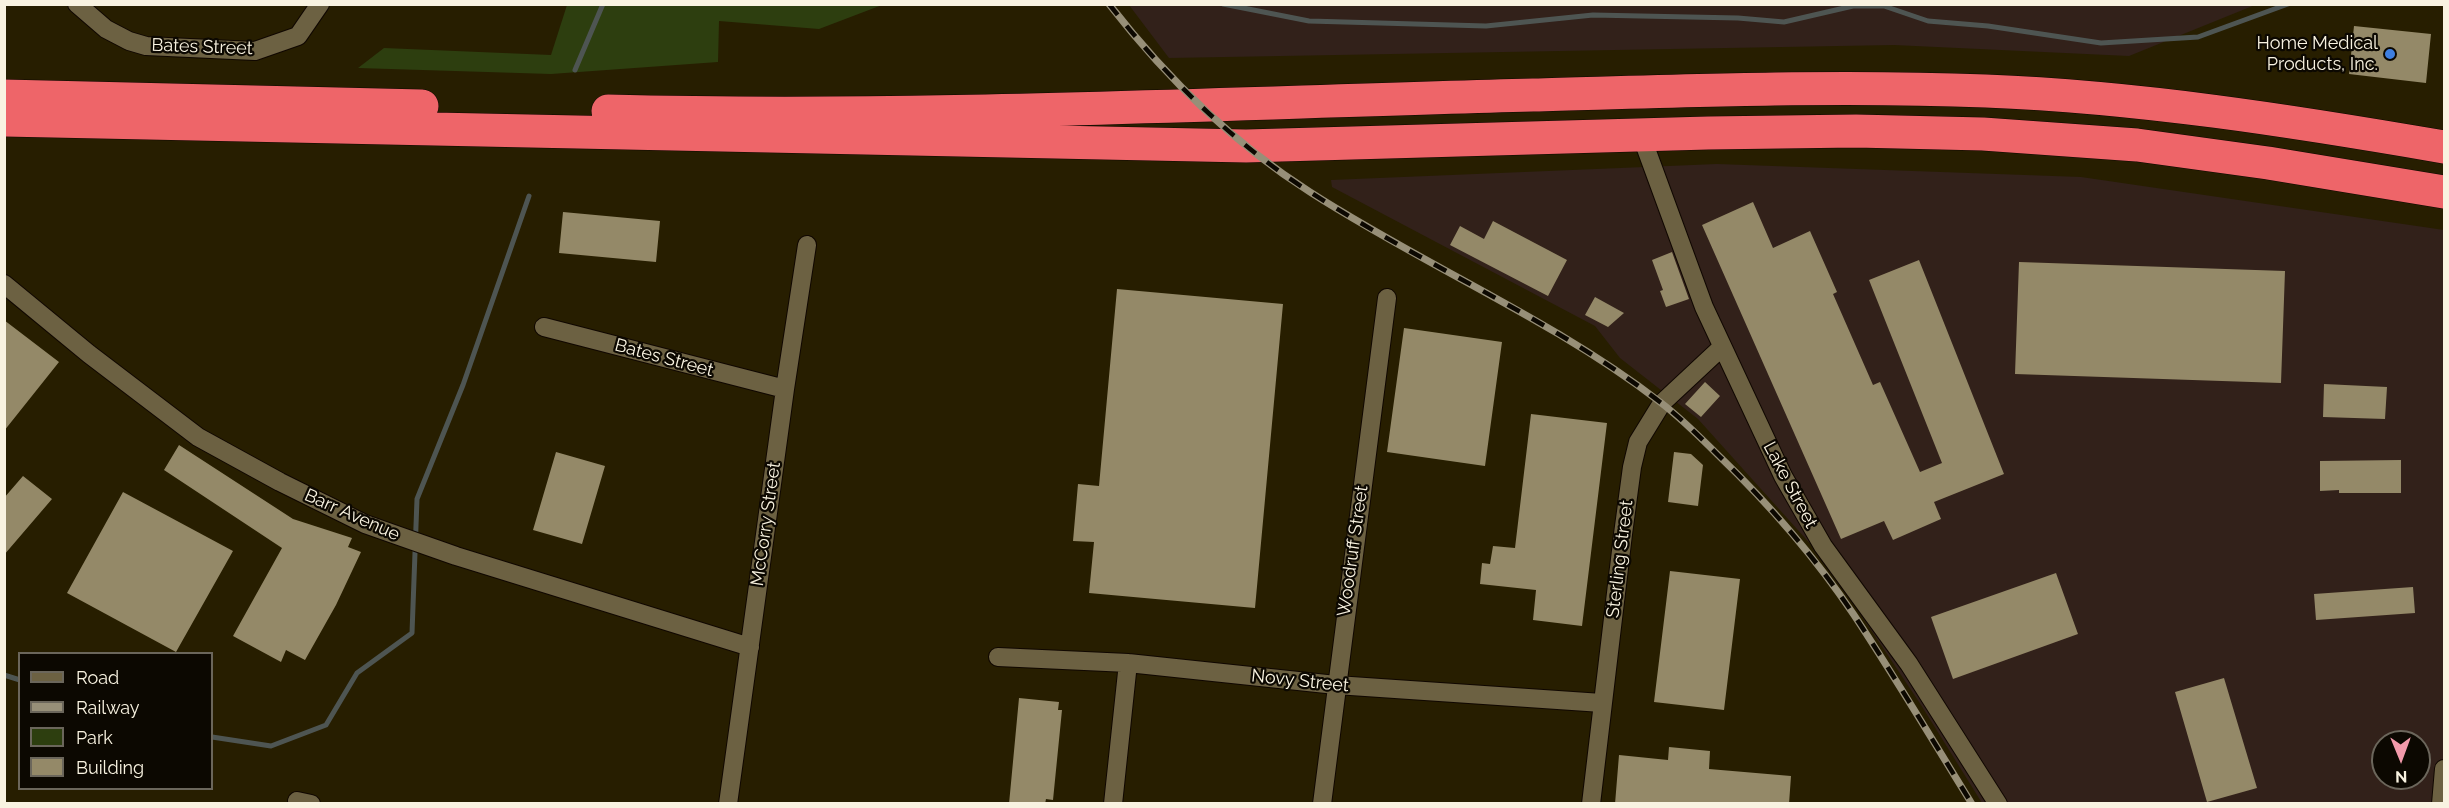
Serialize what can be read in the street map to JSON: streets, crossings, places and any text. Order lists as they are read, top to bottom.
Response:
{
  "streets": {
    "street": [
      "Bates Street",
      "Lake Street",
      "Barr Avenue",
      "McCorry Street",
      "Woodruff Street",
      "Sterling Street",
      "Novy Street"
    ]
  },
  "crossings": [
    ["Bates Street", "McCorry Street"],
    ["Lake Street", "Sterling Street"],
    ["Barr Avenue", "McCorry Street"],
    ["Woodruff Street", "Novy Street"],
    ["Sterling Street", "Novy Street"]
  ],
  "places": ["Home Medical Products, Inc."],
  "legend": [
    "Road",
    "Railway",
    "Park",
    "Building"
  ],
  "north": "bottom"
}
